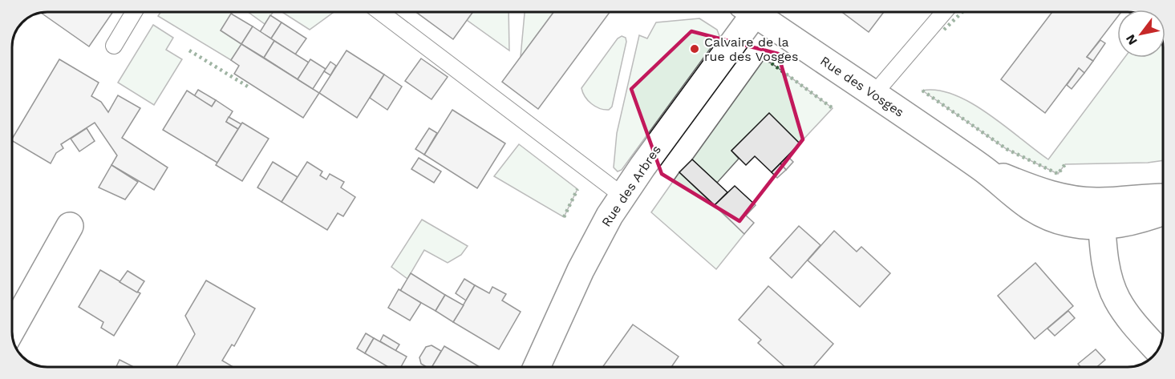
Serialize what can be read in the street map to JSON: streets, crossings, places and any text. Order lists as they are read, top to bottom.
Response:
{
  "streets": {
    "street": ["Rue des Vosges", "Rue des Arbres"]
  },
  "places": ["Calvaire de la rue des Vosges"],
  "north": "bottom left"
}
